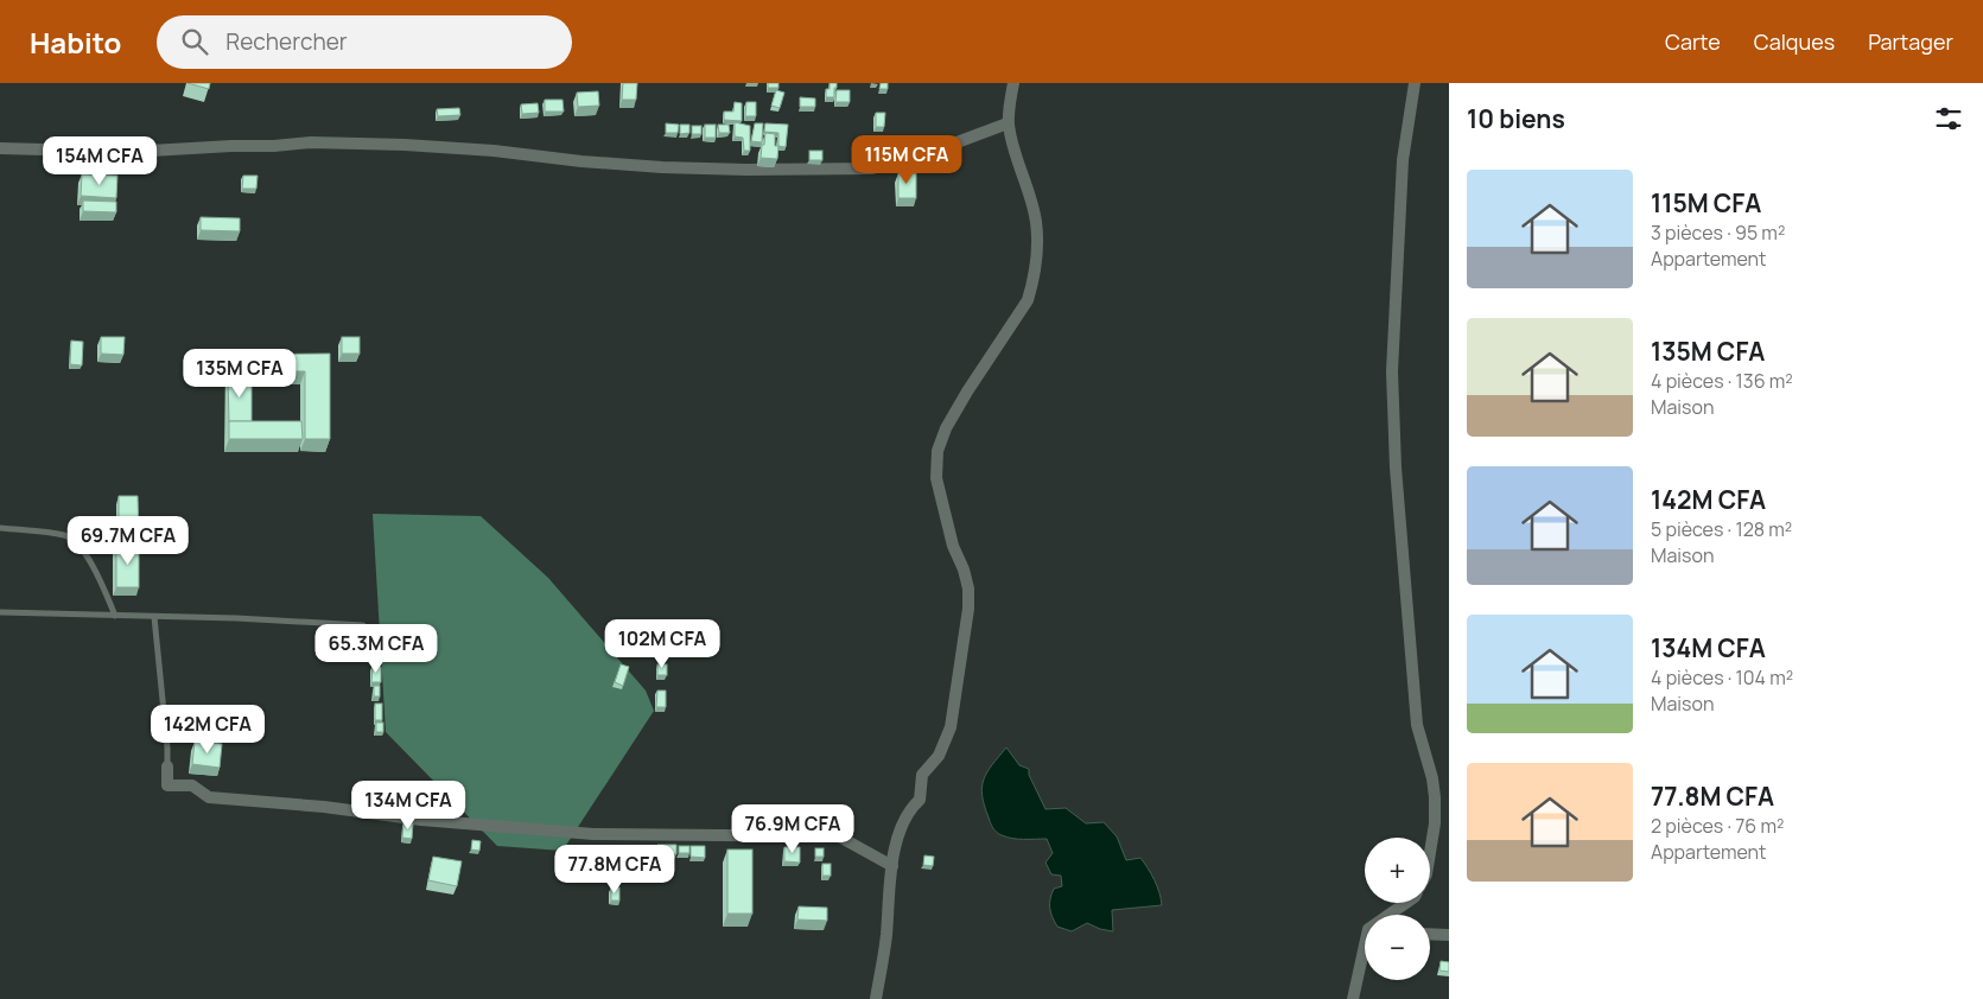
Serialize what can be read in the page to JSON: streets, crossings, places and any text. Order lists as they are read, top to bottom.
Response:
{
  "page": {
    "header": "Habito",
    "search": "Rechercher",
    "nav": ["Carte", "Calques", "Partager"],
    "heading": "10 biens",
    "price": [
      "115M CFA",
      "154M CFA",
      "135M CFA",
      "69.7M CFA",
      "102M CFA",
      "65.3M CFA",
      "142M CFA",
      "134M CFA",
      "76.9M CFA",
      "77.8M CFA"
    ],
    "list": [
      {
        "name": "115M CFA",
        "note": "3 pièces · 95 m² · Appartement"
      },
      {
        "name": "135M CFA",
        "note": "4 pièces · 136 m² · Maison"
      },
      {
        "name": "142M CFA",
        "note": "5 pièces · 128 m² · Maison"
      },
      {
        "name": "134M CFA",
        "note": "4 pièces · 104 m² · Maison"
      },
      {
        "name": "77.8M CFA",
        "note": "2 pièces · 76 m² · Appartement"
      }
    ],
    "map_buttons": ["+", "−"]
  }
}
